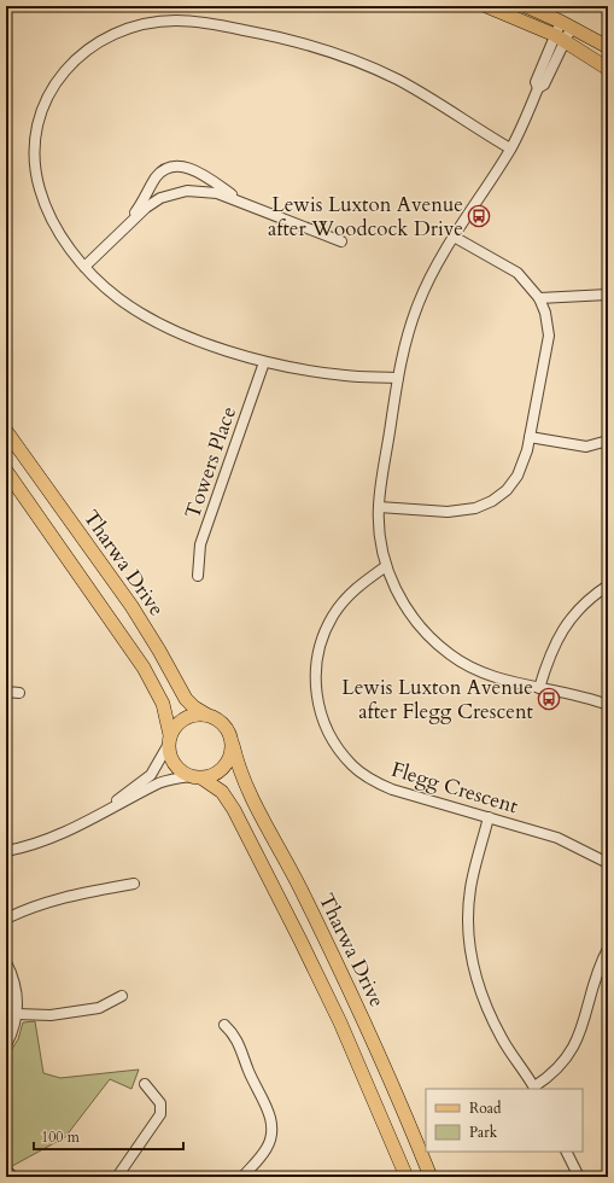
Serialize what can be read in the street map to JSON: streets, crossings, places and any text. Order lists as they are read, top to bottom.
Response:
{
  "streets": {
    "main road": ["Tharwa Drive"],
    "street": ["Towers Place", "Flegg Crescent"]
  },
  "places": {
    "bus stop": ["Lewis Luxton Avenue after Woodcock Drive", "Lewis Luxton Avenue after Flegg Crescent"]
  },
  "legend": ["Road", "Park"],
  "scale_bar": "100 m"
}
